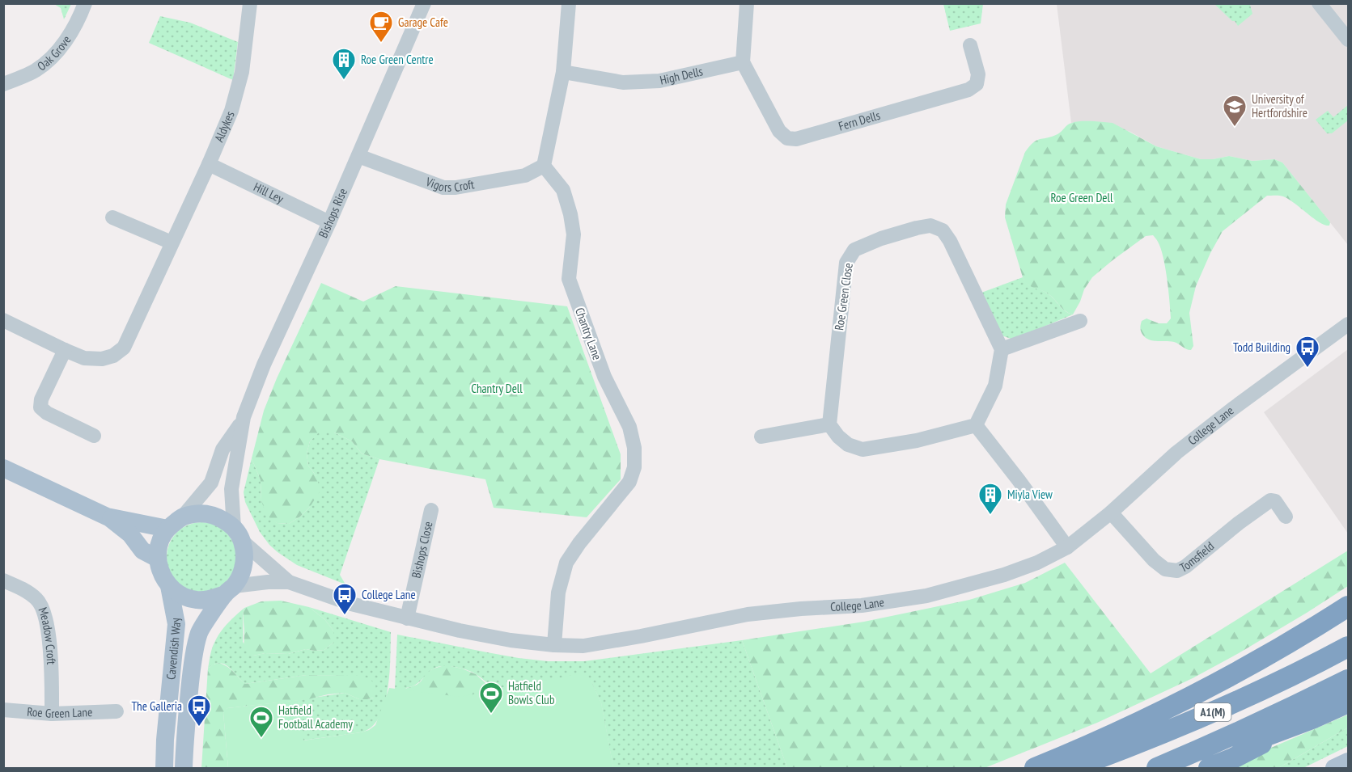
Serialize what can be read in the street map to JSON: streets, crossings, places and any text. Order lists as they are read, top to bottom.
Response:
{
  "streets": {
    "highway": ["A1(M)"],
    "main road": ["Cavendish Way"],
    "street": [
      "Oak Grove",
      "High Dells",
      "Fern Dells",
      "Aldykes",
      "Vigors Croft",
      "Hill Ley",
      "Bishops Rise",
      "Roe Green Close",
      "Chantry Lane",
      "College Lane",
      "Bishops Close",
      "Tomsfield",
      "Meadow Croft",
      "Roe Green Lane"
    ]
  },
  "crossings": [
    ["High Dells", "Fern Dells"],
    ["Aldykes", "Hill Ley"],
    ["Vigors Croft", "Bishops Rise"],
    ["Vigors Croft", "Chantry Lane"],
    ["Hill Ley", "Bishops Rise"],
    ["Bishops Rise", "College Lane"],
    ["Bishops Rise", "Cavendish Way"],
    ["Chantry Lane", "College Lane"],
    ["College Lane", "Bishops Close"],
    ["College Lane", "Tomsfield"],
    ["College Lane", "Cavendish Way"],
    ["Meadow Croft", "Roe Green Lane"]
  ],
  "parks": ["Roe Green Dell", "Chantry Dell"],
  "places": {
    "cafe": ["Garage Cafe"],
    "building": ["Roe Green Centre", "Miyla View"],
    "school or university": ["University of Hertfordshire"],
    "bus stop": ["Todd Building", "College Lane", "The Galleria"],
    "sports": ["Hatfield Bowls Club", "Hatfield Football Academy"]
  }
}
